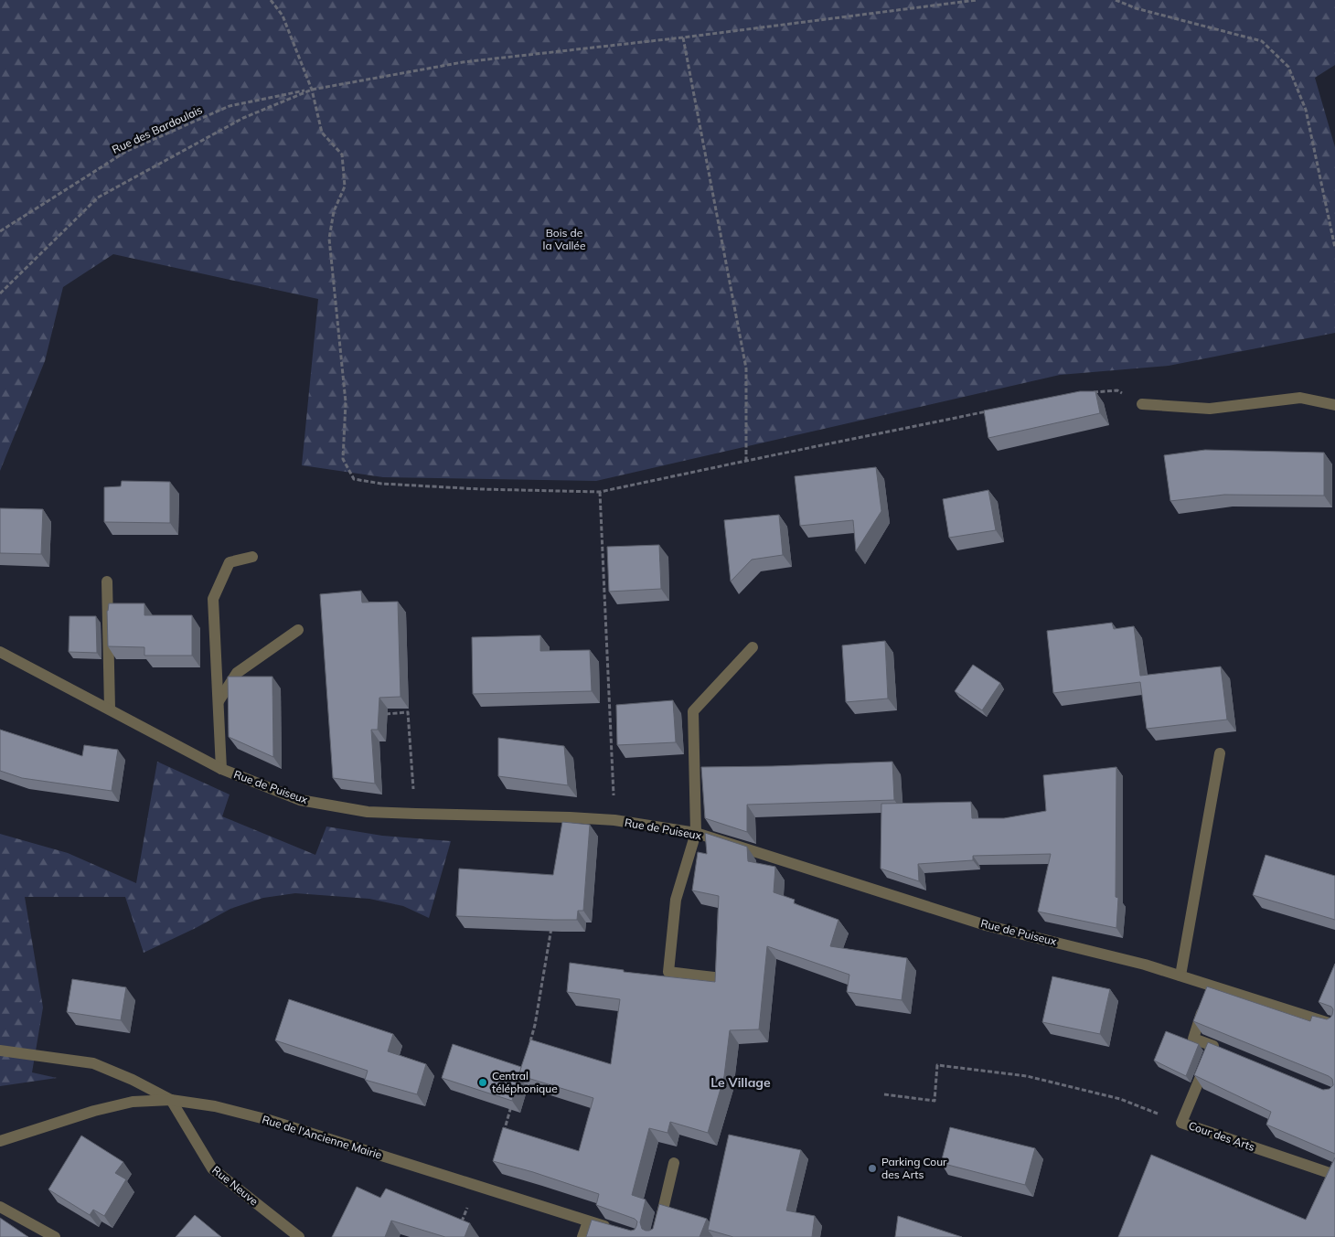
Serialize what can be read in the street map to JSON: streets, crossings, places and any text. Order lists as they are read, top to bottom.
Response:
{
  "streets": {
    "street": [
      "Rue de Puiseux",
      "Cour des Arts",
      "Rue de l'Ancienne Mairie",
      "Rue Neuve"
    ],
    "path": ["Rue des Bardoulais"]
  },
  "crossings": [
    ["Rue de Puiseux", "Cour des Arts"],
    ["Rue de l'Ancienne Mairie", "Rue Neuve"]
  ],
  "districts": ["Le Village"],
  "parks": ["Bois de la Vallée"],
  "places": ["Central téléphonique", "Parking Cour des Arts"]
}
